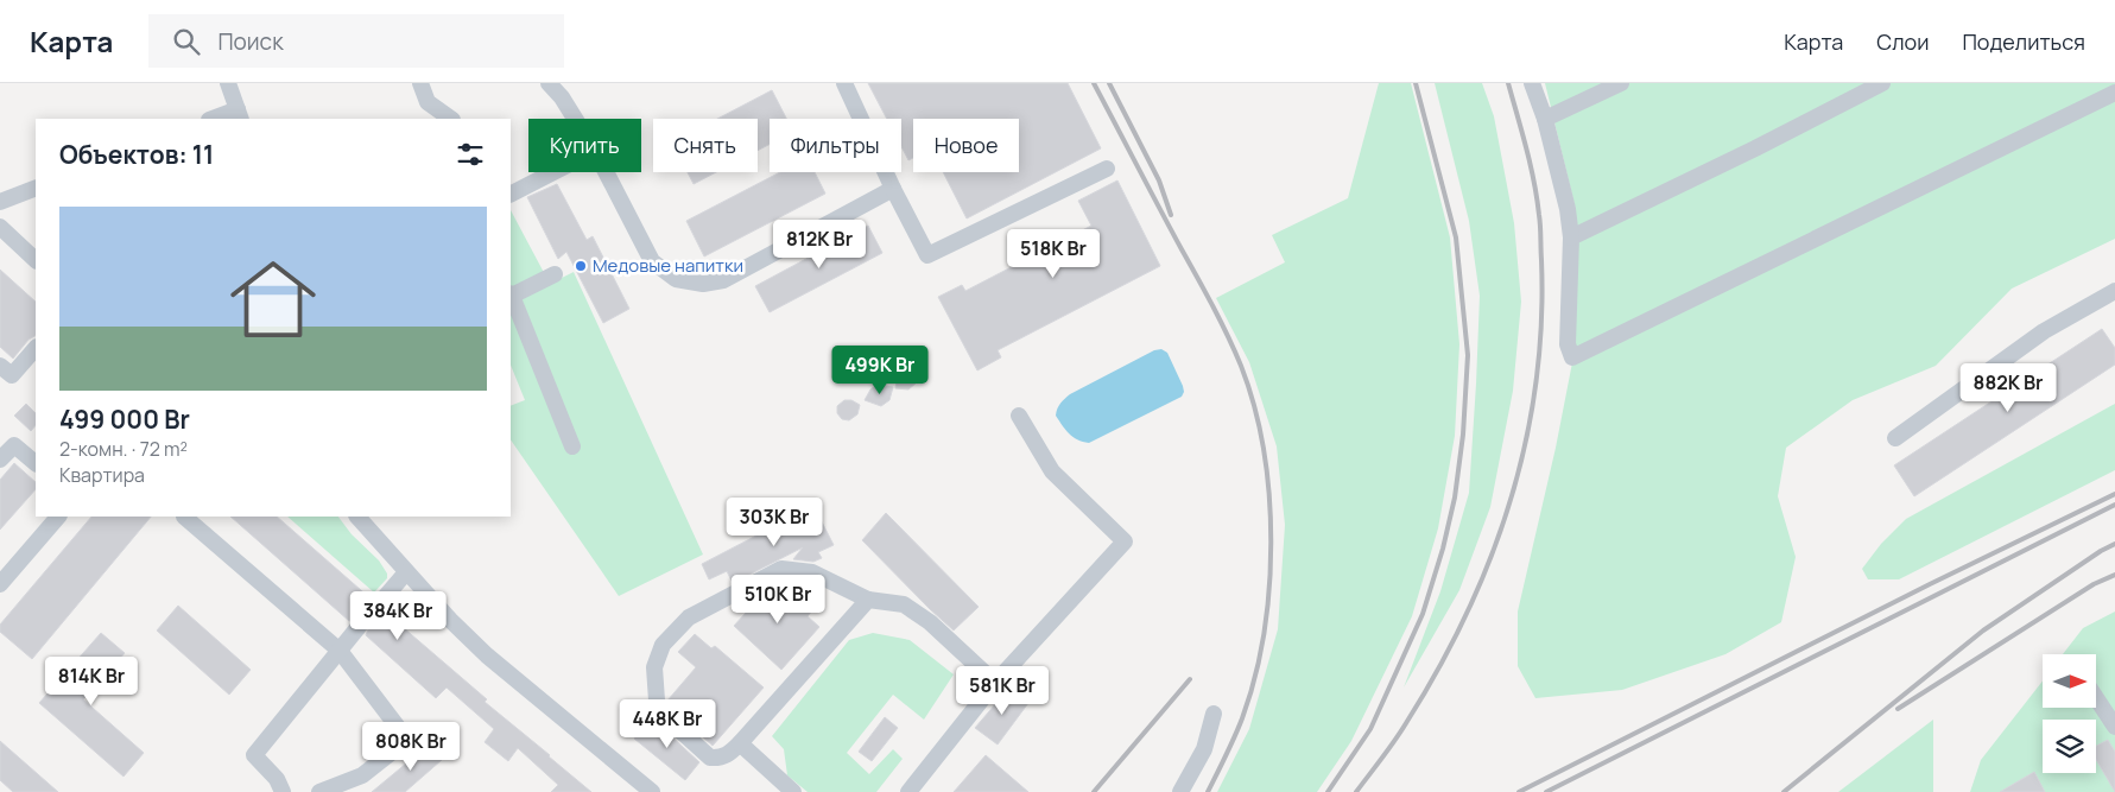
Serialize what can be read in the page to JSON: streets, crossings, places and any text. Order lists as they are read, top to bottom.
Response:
{
  "places": ["Медовые напитки"],
  "north": "right",
  "page": {
    "header": "Карта",
    "search": "Поиск",
    "nav": ["Карта", "Слои", "Поделиться"],
    "chip": [
      "Купить",
      "Снять",
      "Фильтры",
      "Новое"
    ],
    "heading": "Объектов: 11",
    "list": [
      {
        "name": "499 000 Br",
        "note": "2-комн. · 72 m² · Квартира"
      }
    ],
    "price": [
      "812K Br",
      "518K Br",
      "499K Br",
      "882K Br",
      "303K Br",
      "510K Br",
      "384K Br",
      "814K Br",
      "581K Br",
      "448K Br",
      "808K Br"
    ]
  }
}
